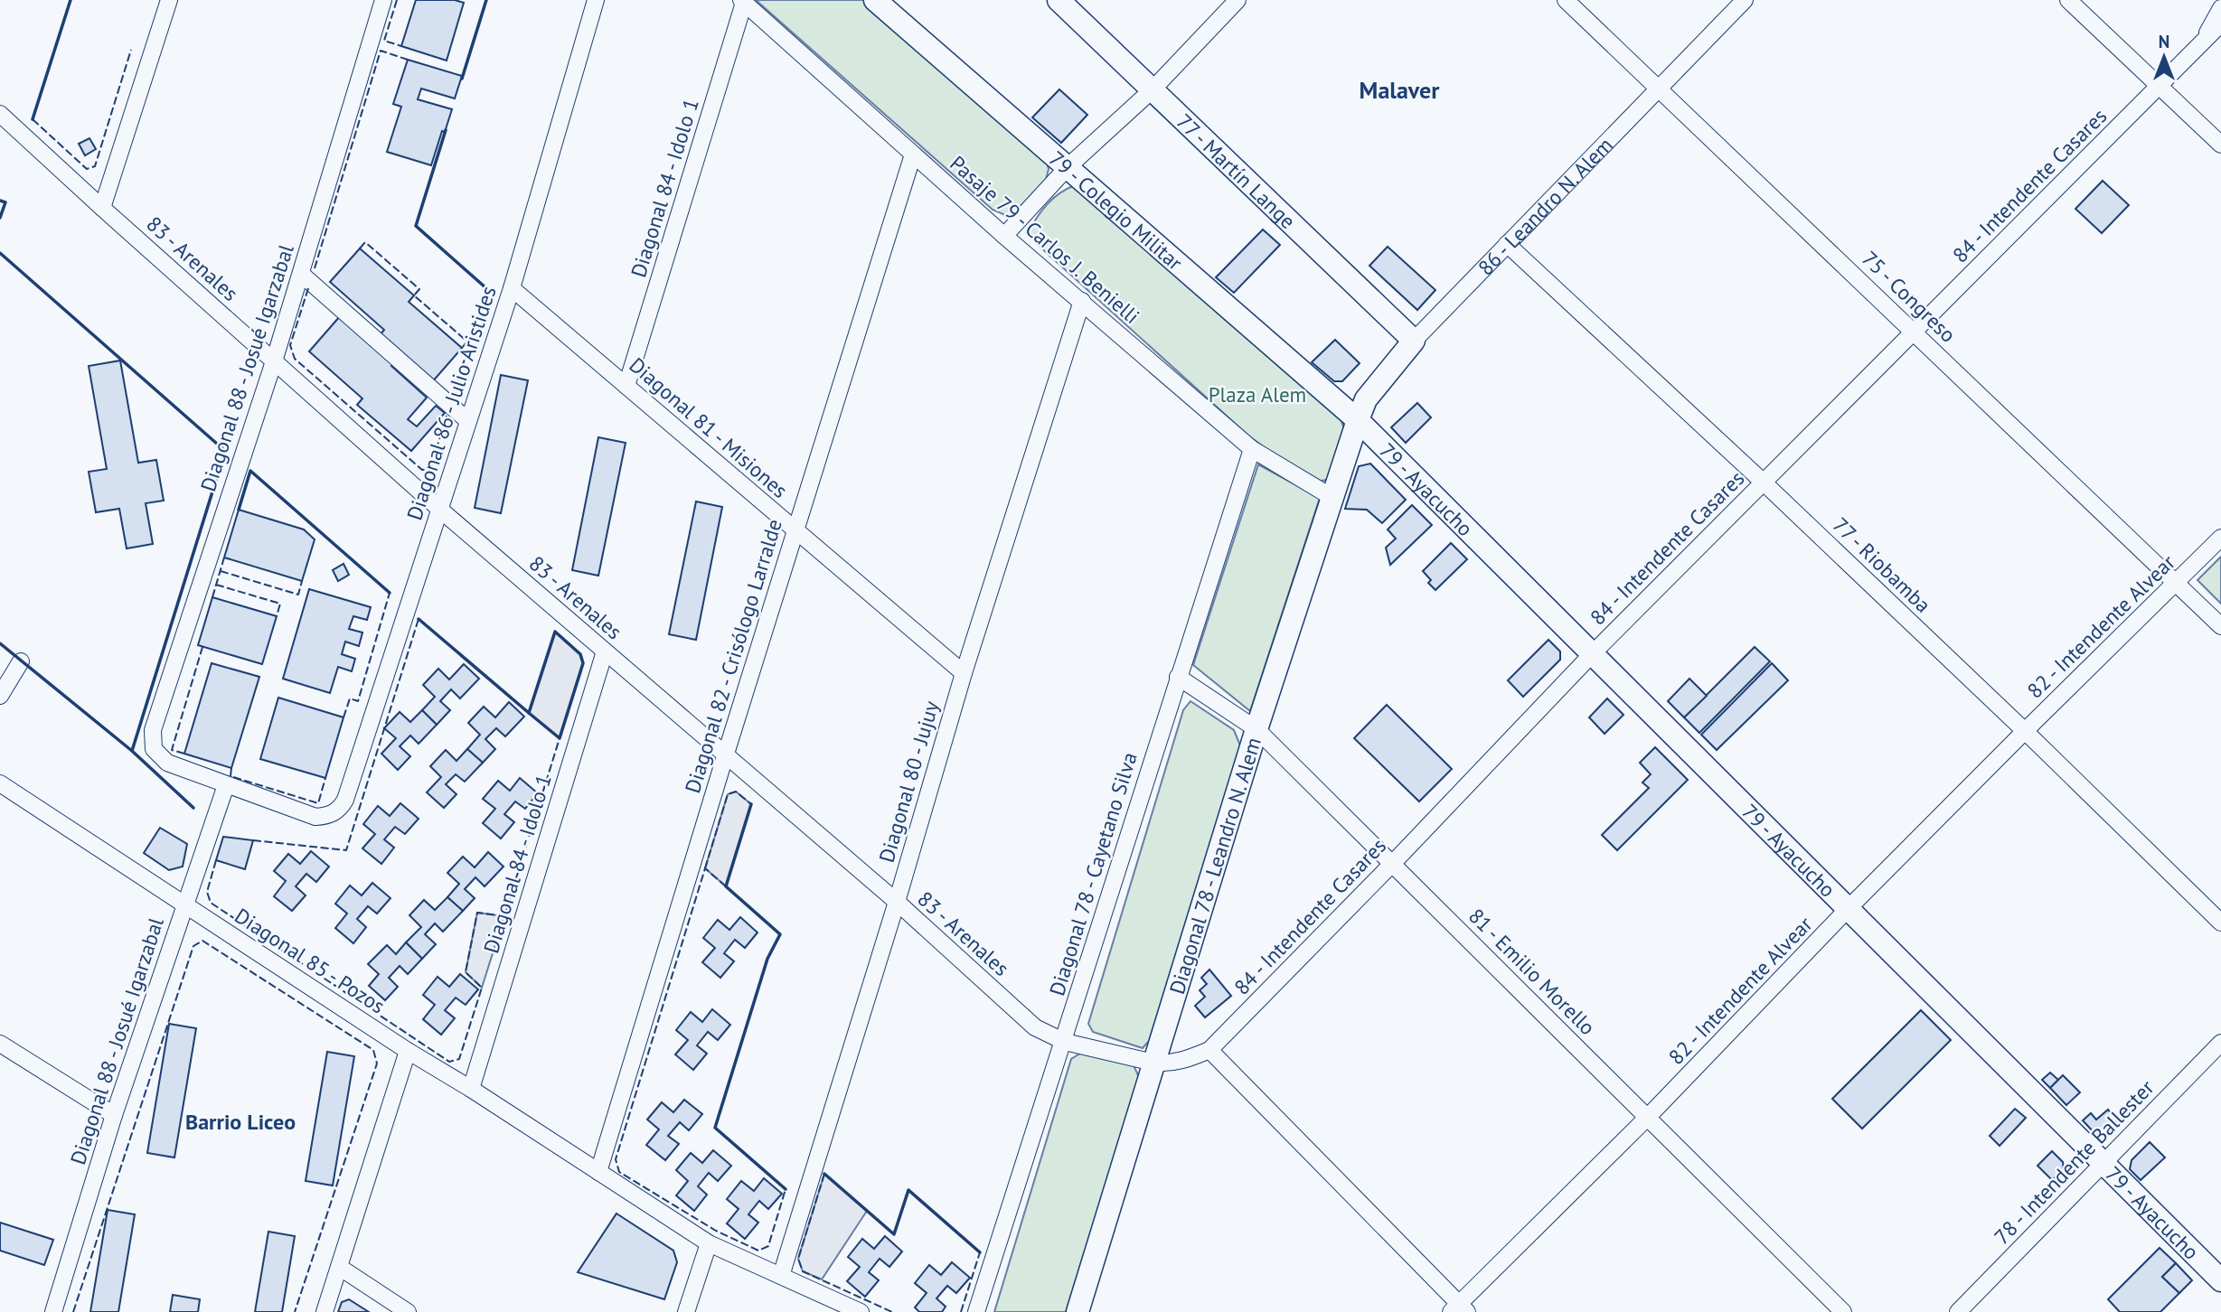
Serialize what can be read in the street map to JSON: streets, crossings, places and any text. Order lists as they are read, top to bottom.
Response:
{
  "streets": {
    "street": [
      "77 - Martín Lange",
      "84 - Intendente Casares",
      "Diagonal 84 - Idolo 1",
      "86 - Leandro N. Alem",
      "79 - Colegio Militar",
      "Pasaje 79 - Carlos J. Benielli",
      "83 - Arenales",
      "75 - Congreso",
      "Diagonal 88 - Josué Igarzabal",
      "Diagonal 86 - Julio Aristides",
      "Diagonal 81 - Misiones",
      "79 - Ayacucho",
      "77 - Riobamba",
      "82 - Intendente Alvear",
      "Diagonal 82 - Crisólogo Larralde",
      "Diagonal 80 - Jujuy",
      "Diagonal 78 - Leandro N. Alem",
      "Diagonal 78 - Cayetano Silva",
      "Diagonal 85 - Pozos",
      "81 - Emilio Morello",
      "78 - Intendente Ballester"
    ]
  },
  "crossings": [
    ["77 - Martín Lange", "86 - Leandro N. Alem"],
    ["84 - Intendente Casares", "83 - Arenales"],
    ["84 - Intendente Casares", "75 - Congreso"],
    ["84 - Intendente Casares", "79 - Ayacucho"],
    ["84 - Intendente Casares", "77 - Riobamba"],
    ["84 - Intendente Casares", "Diagonal 78 - Leandro N. Alem"],
    ["84 - Intendente Casares", "81 - Emilio Morello"],
    ["Diagonal 84 - Idolo 1", "Pasaje 79 - Carlos J. Benielli"],
    ["Diagonal 84 - Idolo 1", "83 - Arenales"],
    ["Diagonal 84 - Idolo 1", "Diagonal 81 - Misiones"],
    ["Diagonal 84 - Idolo 1", "Diagonal 85 - Pozos"],
    ["86 - Leandro N. Alem", "79 - Colegio Militar"],
    ["86 - Leandro N. Alem", "75 - Congreso"],
    ["86 - Leandro N. Alem", "79 - Ayacucho"],
    ["86 - Leandro N. Alem", "77 - Riobamba"],
    ["86 - Leandro N. Alem", "Diagonal 78 - Leandro N. Alem"],
    ["79 - Colegio Militar", "79 - Ayacucho"],
    ["79 - Colegio Militar", "Diagonal 78 - Leandro N. Alem"],
    ["Pasaje 79 - Carlos J. Benielli", "Diagonal 82 - Crisólogo Larralde"],
    ["Pasaje 79 - Carlos J. Benielli", "Diagonal 80 - Jujuy"],
    ["Pasaje 79 - Carlos J. Benielli", "Diagonal 78 - Leandro N. Alem"],
    ["Pasaje 79 - Carlos J. Benielli", "Diagonal 78 - Cayetano Silva"],
    ["83 - Arenales", "Diagonal 88 - Josué Igarzabal"],
    ["83 - Arenales", "Diagonal 86 - Julio Aristides"],
    ["83 - Arenales", "Diagonal 82 - Crisólogo Larralde"],
    ["83 - Arenales", "Diagonal 80 - Jujuy"],
    ["83 - Arenales", "Diagonal 78 - Leandro N. Alem"],
    ["83 - Arenales", "Diagonal 78 - Cayetano Silva"],
    ["75 - Congreso", "82 - Intendente Alvear"],
    ["Diagonal 88 - Josué Igarzabal", "Diagonal 86 - Julio Aristides"],
    ["Diagonal 88 - Josué Igarzabal", "Diagonal 85 - Pozos"],
    ["Diagonal 86 - Julio Aristides", "Diagonal 81 - Misiones"],
    ["Diagonal 81 - Misiones", "Diagonal 82 - Crisólogo Larralde"],
    ["Diagonal 81 - Misiones", "Diagonal 80 - Jujuy"],
    ["79 - Ayacucho", "82 - Intendente Alvear"],
    ["79 - Ayacucho", "Diagonal 78 - Leandro N. Alem"],
    ["79 - Ayacucho", "78 - Intendente Ballester"],
    ["77 - Riobamba", "82 - Intendente Alvear"],
    ["82 - Intendente Alvear", "81 - Emilio Morello"],
    ["Diagonal 82 - Crisólogo Larralde", "Diagonal 85 - Pozos"],
    ["Diagonal 80 - Jujuy", "Diagonal 85 - Pozos"],
    ["Diagonal 78 - Leandro N. Alem", "81 - Emilio Morello"],
    ["Diagonal 78 - Cayetano Silva", "81 - Emilio Morello"]
  ],
  "districts": ["Malaver", "Barrio Liceo"],
  "parks": ["Plaza Alem"],
  "north": "top"
}
